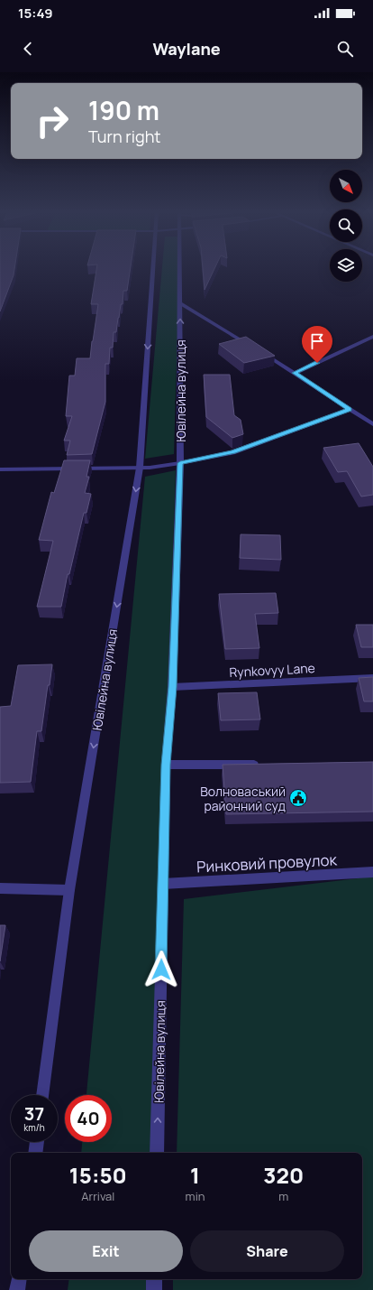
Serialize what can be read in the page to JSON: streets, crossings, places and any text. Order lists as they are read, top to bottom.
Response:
{
  "streets": {
    "street": ["Ювілейна вулиця", "Rynkovyy Lane", "Ринковий провулок"]
  },
  "crossings": [
    ["Ювілейна вулиця", "Rynkovyy Lane"],
    ["Ювілейна вулиця", "Ринковий провулок"]
  ],
  "places": {
    "public building": ["Волноваський районний суд"]
  },
  "north": "bottom right",
  "page": {
    "status": "15:49",
    "header": "Waylane",
    "turn": ["190 m", "Turn right"],
    "speed": "37 km/h",
    "limit": "40",
    "eta": [
      "15:50",
      "Arrival",
      "1",
      "min",
      "320",
      "m"
    ],
    "buttons": ["Exit", "Share"]
  }
}
